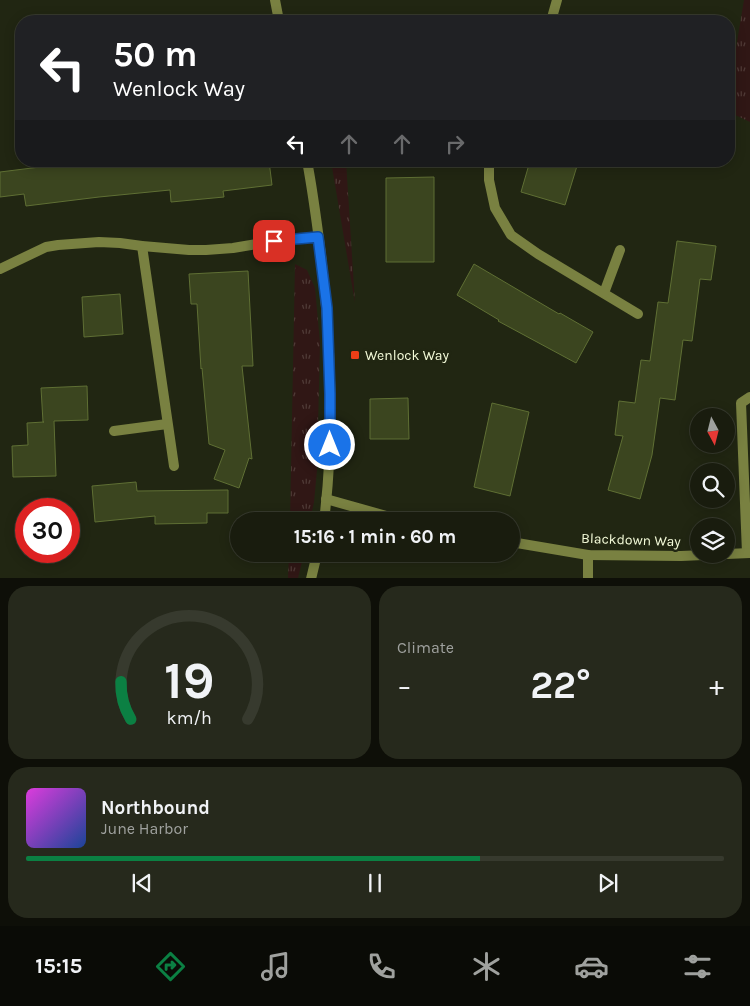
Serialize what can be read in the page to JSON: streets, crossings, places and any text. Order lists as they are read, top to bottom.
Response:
{
  "streets": {
    "street": ["Blackdown Way"]
  },
  "places": {
    "transit": ["Wenlock Way"]
  },
  "north": "bottom",
  "page": {
    "turn": ["50 m", "Wenlock Way"],
    "limit": "30",
    "trip": "15:16 · 1 min · 60 m",
    "tile": "Climate",
    "heat": ["−", "22°", "+"],
    "song": ["Northbound", "June Harbor"],
    "tabs": "15:15",
    "gauge": ["19", "km/h"]
  }
}
